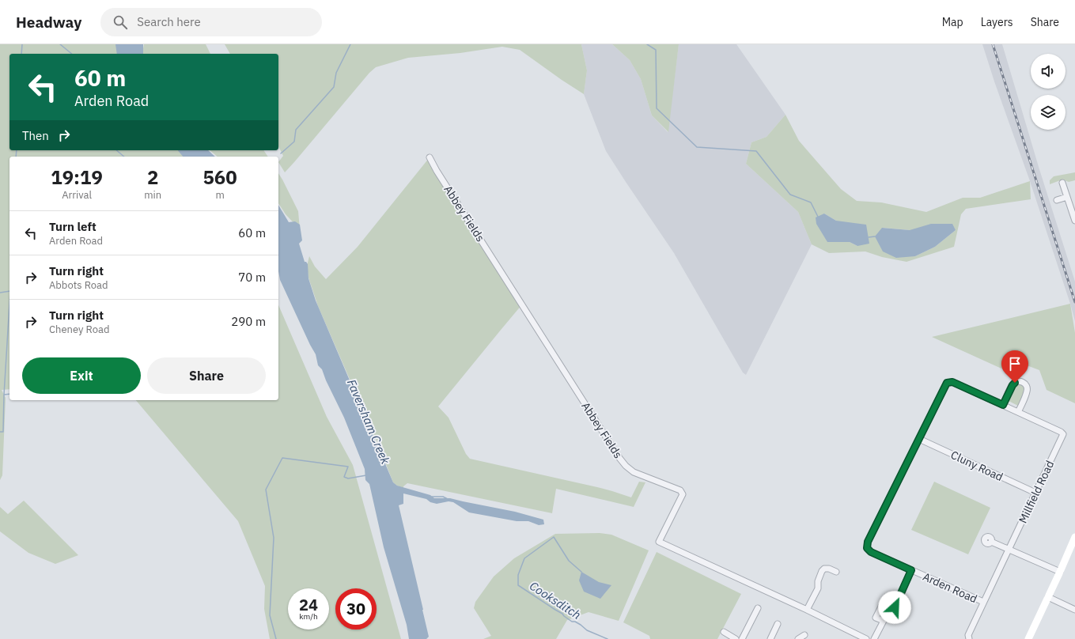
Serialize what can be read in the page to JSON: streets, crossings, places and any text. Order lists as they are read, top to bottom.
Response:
{
  "streets": {
    "street": [
      "Abbey Fields",
      "Cluny Road",
      "Millfield Road",
      "Arden Road"
    ]
  },
  "crossings": [
    ["Cluny Road", "Millfield Road"],
    ["Cluny Road", "Arden Road"],
    ["Millfield Road", "Arden Road"]
  ],
  "water": ["Faversham Creek", "Cooksditch"],
  "page": {
    "header": "Headway",
    "search": "Search here",
    "nav": ["Map", "Layers", "Share"],
    "turn": ["60 m", "Arden Road"],
    "then": "Then",
    "eta": [
      "19:19",
      "Arrival",
      "2",
      "min",
      "560",
      "m"
    ],
    "list": [
      {
        "name": "Turn left",
        "note": "Arden Road",
        "value": "60 m"
      },
      {
        "name": "Turn right",
        "note": "Abbots Road",
        "value": "70 m"
      },
      {
        "name": "Turn right",
        "note": "Cheney Road",
        "value": "290 m"
      }
    ],
    "buttons": ["Exit", "Share"],
    "speed": "24 km/h",
    "limit": "30"
  }
}
